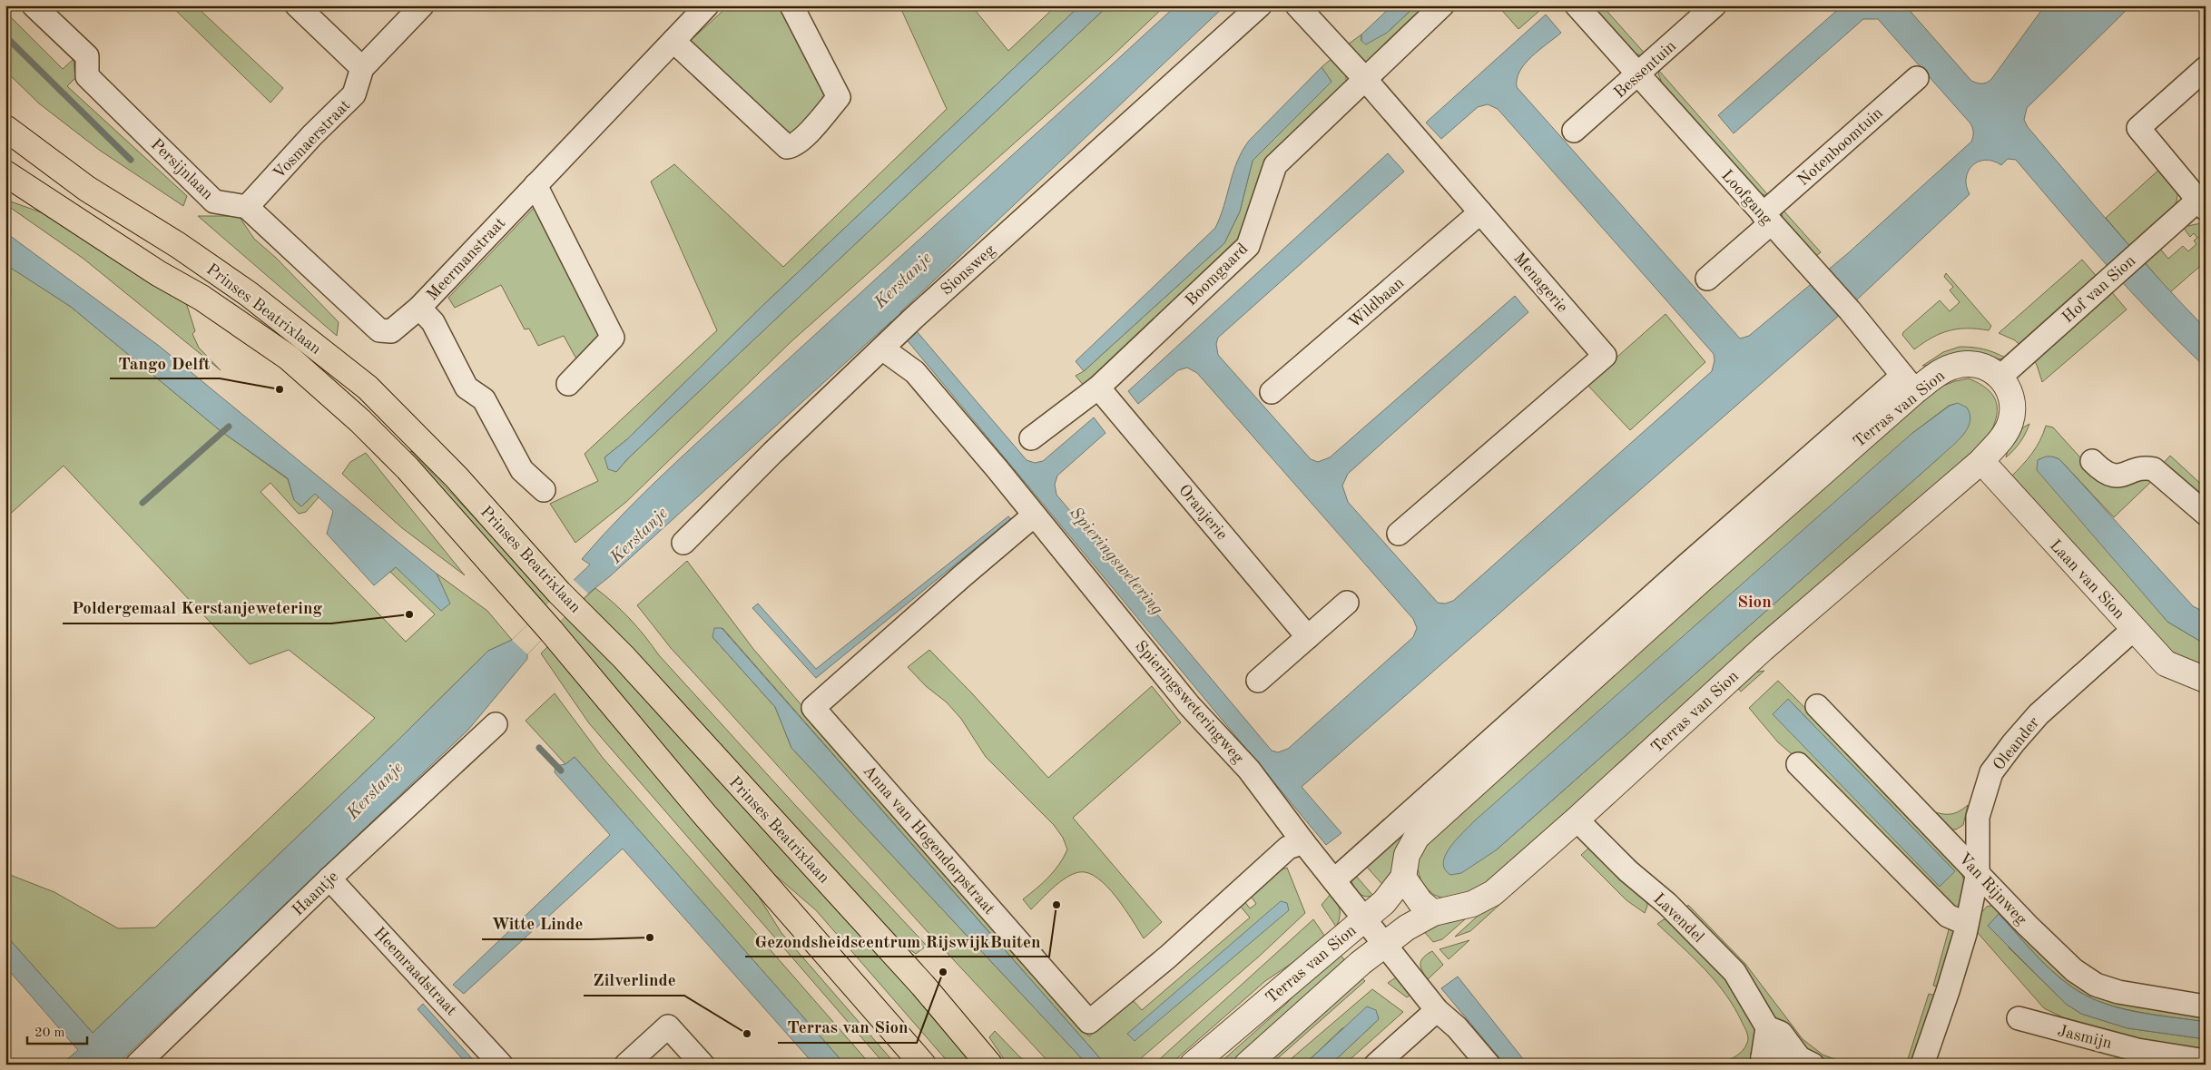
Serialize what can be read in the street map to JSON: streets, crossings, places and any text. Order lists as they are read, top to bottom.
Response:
{
  "streets": {
    "main road": ["Prinses Beatrixlaan"],
    "street": [
      "Bessentuin",
      "Vosmaerstraat",
      "Notenboomtuin",
      "Persijnlaan",
      "Loofgang",
      "Meermanstraat",
      "Sionsweg",
      "Boomgaard",
      "Menagerie",
      "Hof van Sion",
      "Wildbaan",
      "Terras van Sion",
      "Oranjerie",
      "Laan van Sion",
      "Spieringsweteringweg",
      "Oleander",
      "Anna van Hogendorpstraat",
      "Van Rijnweg",
      "Haantje",
      "Lavendel",
      "Heemraadstraat",
      "Jasmijn"
    ]
  },
  "crossings": [
    ["Bessentuin", "Loofgang"],
    ["Vosmaerstraat", "Persijnlaan"],
    ["Notenboomtuin", "Loofgang"],
    ["Loofgang", "Terras van Sion"],
    ["Sionsweg", "Spieringsweteringweg"],
    ["Boomgaard", "Menagerie"],
    ["Boomgaard", "Oranjerie"],
    ["Menagerie", "Wildbaan"],
    ["Hof van Sion", "Terras van Sion"],
    ["Terras van Sion", "Laan van Sion"],
    ["Terras van Sion", "Spieringsweteringweg"],
    ["Terras van Sion", "Lavendel"],
    ["Laan van Sion", "Oleander"],
    ["Spieringsweteringweg", "Anna van Hogendorpstraat"],
    ["Oleander", "Van Rijnweg"],
    ["Haantje", "Heemraadstraat"]
  ],
  "districts": ["Sion"],
  "water": ["Kerstanje", "Spieringswetering"],
  "places": [
    "Tango Delft",
    "Poldergemaal Kerstanjewetering",
    "Gezondsheidscentrum RijswijkBuiten",
    "Witte Linde",
    "Terras van Sion",
    "Zilverlinde"
  ],
  "scale_bar": "20 m"
}
